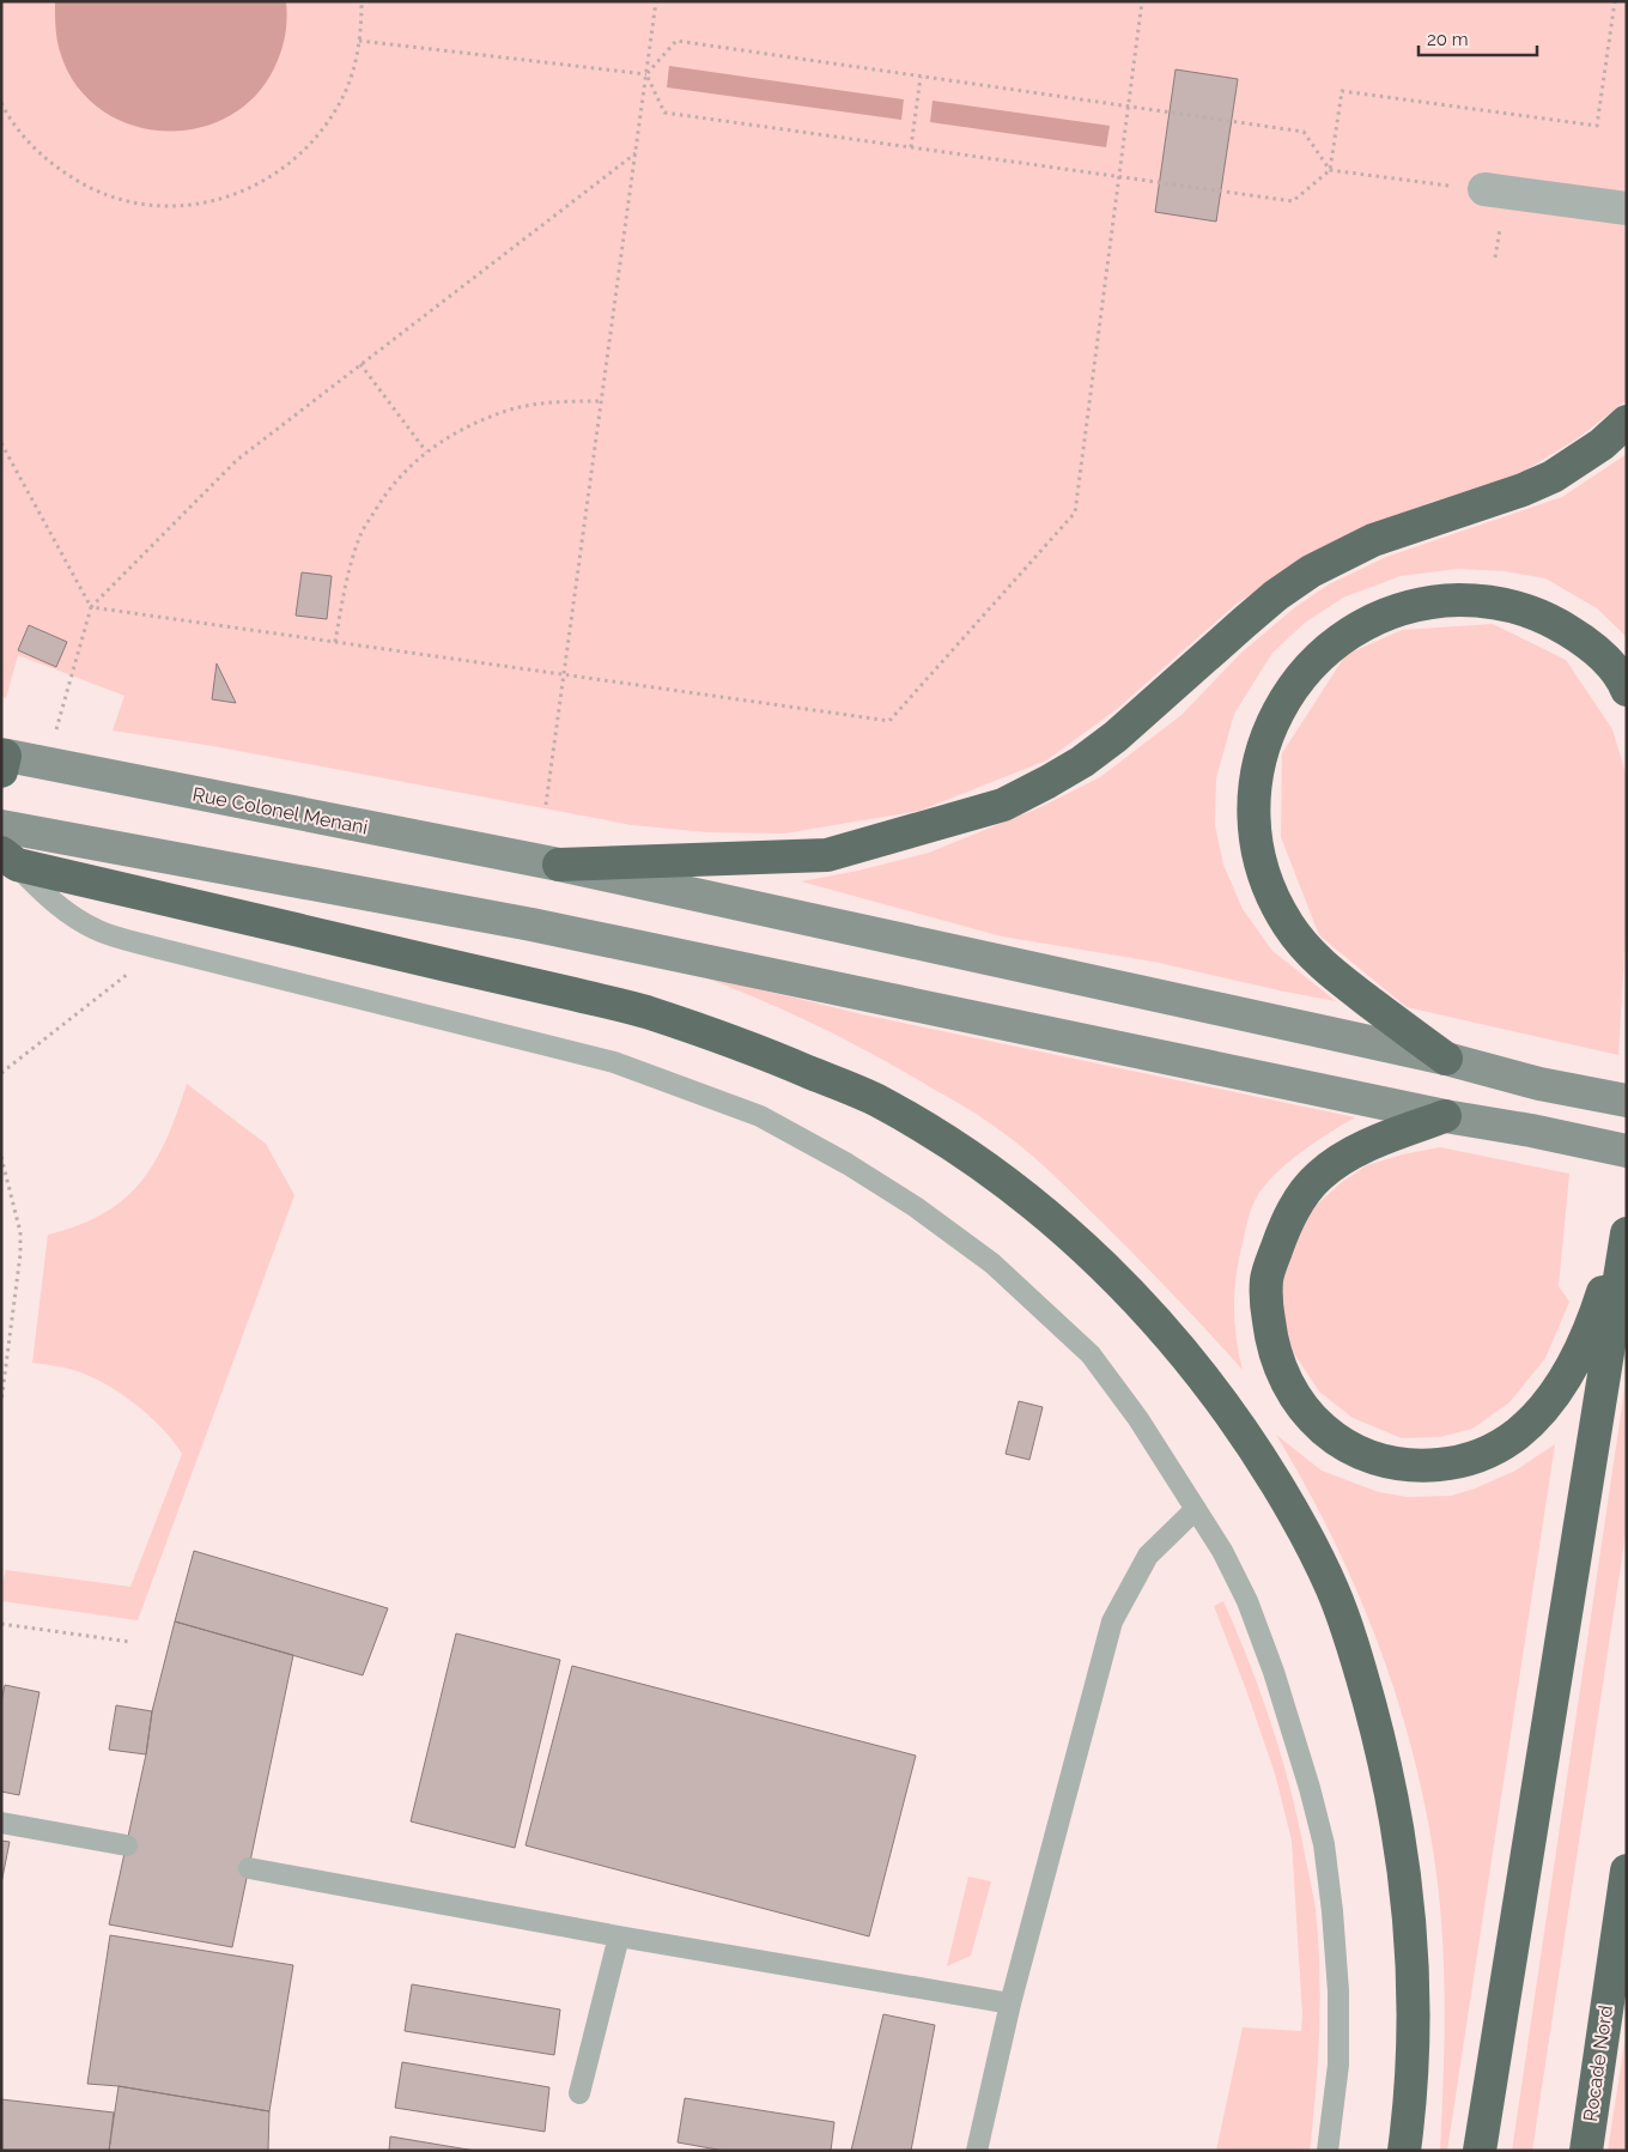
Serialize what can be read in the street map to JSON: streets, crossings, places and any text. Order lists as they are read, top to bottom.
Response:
{
  "streets": {
    "highway": ["Rocade Nord"],
    "street": ["Rue Colonel Menani"]
  },
  "scale_bar": "20 m"
}
